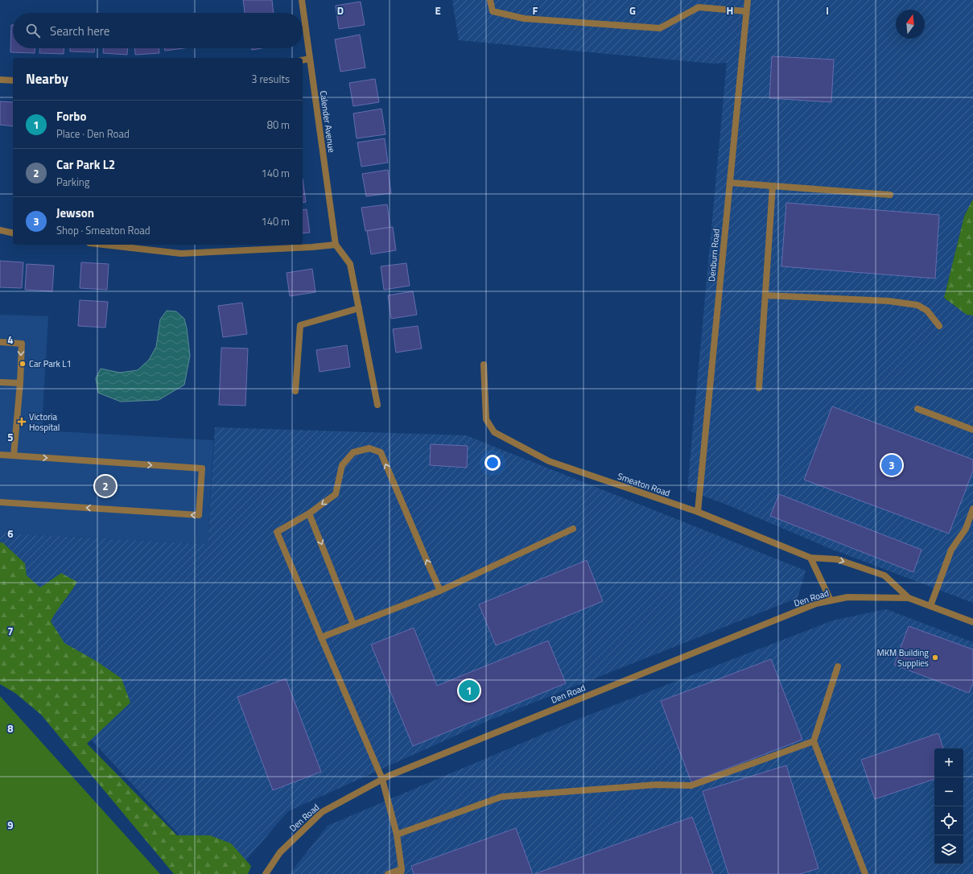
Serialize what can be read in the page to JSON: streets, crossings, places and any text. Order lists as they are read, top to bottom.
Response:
{
  "streets": {
    "street": [
      "Calender Avenue",
      "Denburn Road",
      "Smeaton Road",
      "Den Road"
    ]
  },
  "crossings": [
    ["Denburn Road", "Smeaton Road"],
    ["Smeaton Road", "Den Road"]
  ],
  "places": {
    "other": ["Car Park L1", "MKM Building Supplies"],
    "health": ["Victoria Hospital"]
  },
  "north": "top",
  "page": {
    "search": "Search here",
    "heading": ["Nearby", "3 results"],
    "list": [
      {
        "mark": "1",
        "name": "Forbo",
        "note": "Place · Den Road",
        "value": "80 m"
      },
      {
        "mark": "2",
        "name": "Car Park L2",
        "note": "Parking",
        "value": "140 m"
      },
      {
        "mark": "3",
        "name": "Jewson",
        "note": "Shop · Smeaton Road",
        "value": "140 m"
      }
    ],
    "pins": ["3", "2", "1"],
    "map_buttons": ["+", "−"]
  },
  "grid": {
    "columns": [
      "D",
      "E",
      "F",
      "G",
      "H",
      "I"
    ],
    "rows": [
      "4",
      "5",
      "6",
      "7",
      "8",
      "9"
    ]
  }
}
